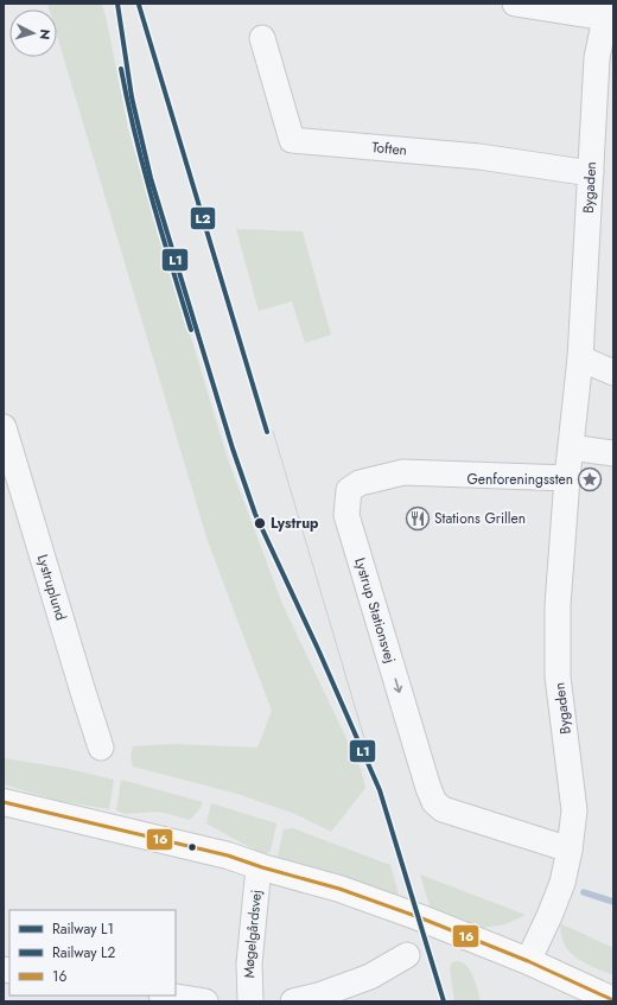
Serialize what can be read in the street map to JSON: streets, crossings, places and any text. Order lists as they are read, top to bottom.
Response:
{
  "streets": {
    "street": [
      "Toften",
      "Bygaden",
      "Lystruplund",
      "Lystrup Stationsvej",
      "Møgelgårdsvej"
    ]
  },
  "crossings": [
    ["Toften", "Bygaden"],
    ["Bygaden", "Lystrup Stationsvej"]
  ],
  "places": {
    "place": ["Genforeningssten"],
    "restaurant": ["Stations Grillen"],
    "other": ["Lystrup"]
  },
  "lines": ["rail line L1", "rail line L2", "transit line 16"],
  "legend": ["Railway L1", "Railway L2", "16"],
  "north": "right"
}
